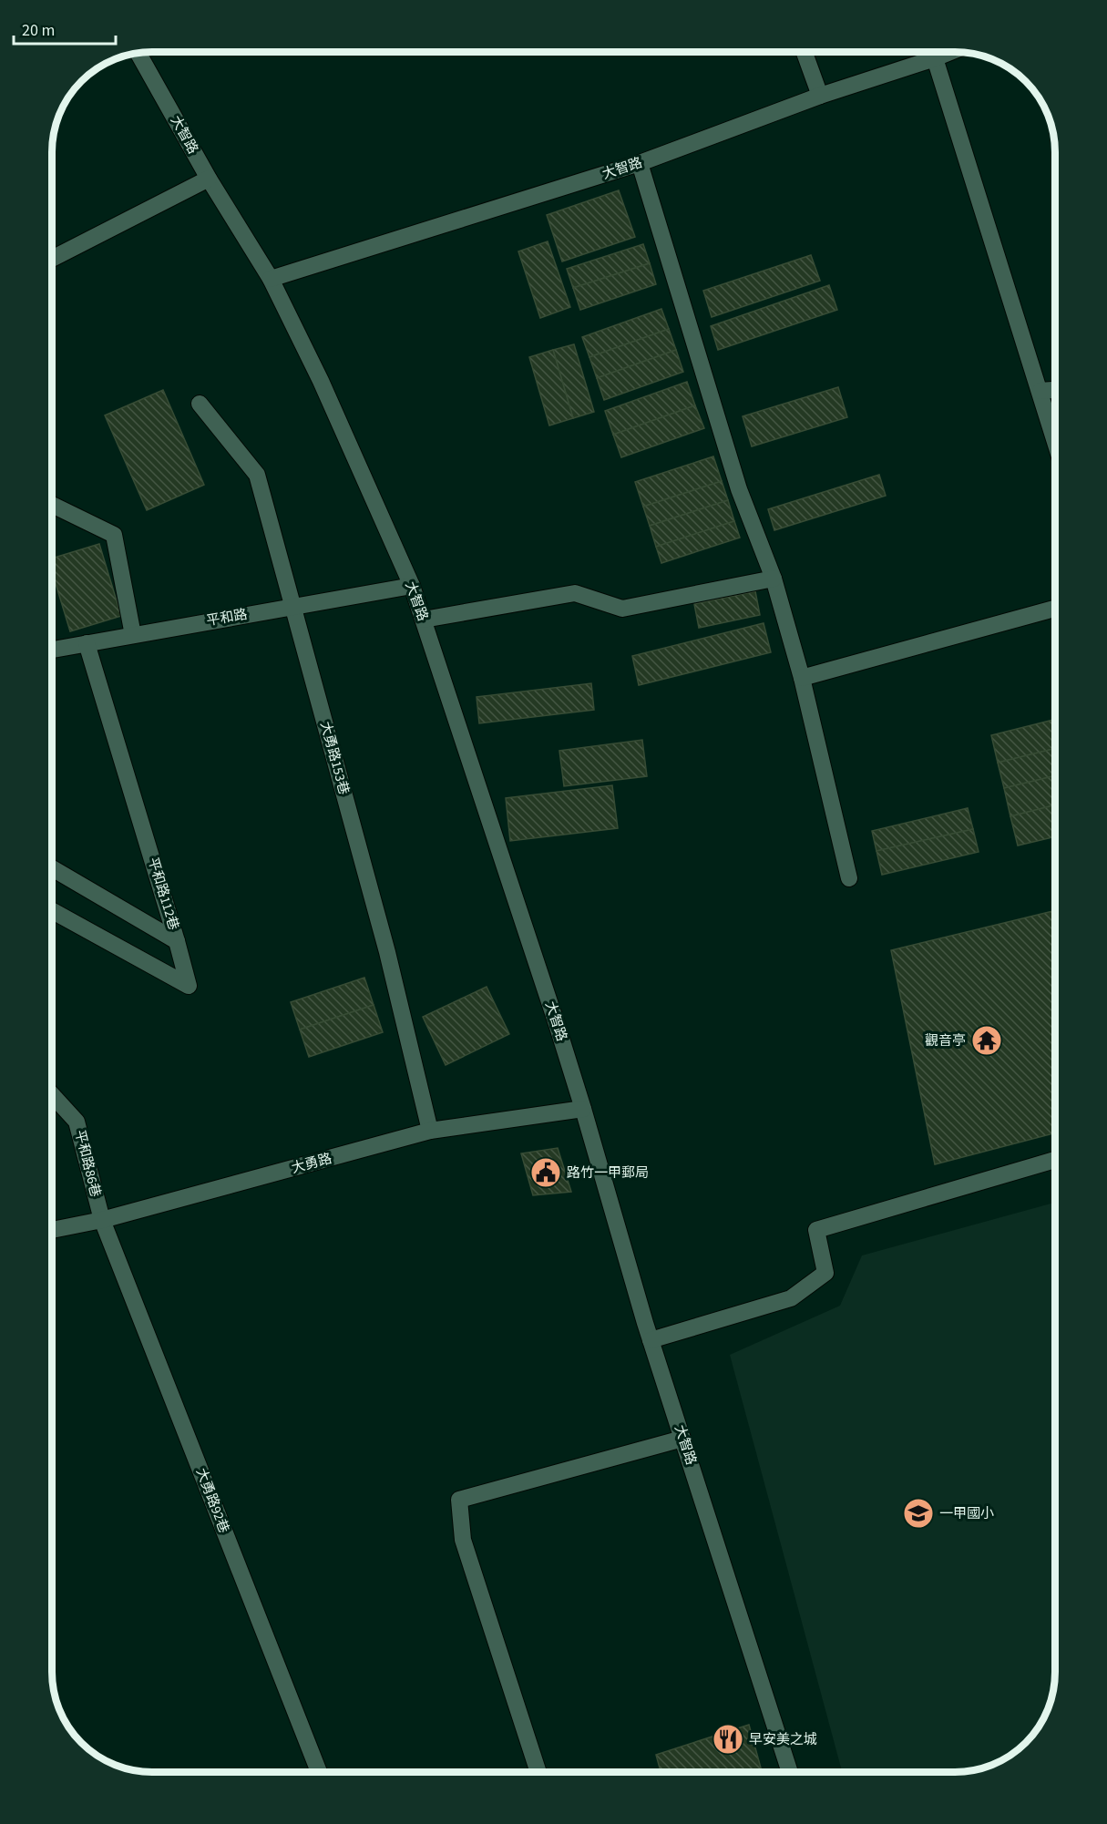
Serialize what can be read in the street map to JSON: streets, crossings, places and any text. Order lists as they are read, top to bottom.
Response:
{
  "streets": {
    "street": [
      "大智路",
      "平和路",
      "大勇路153巷",
      "平和路112巷",
      "平和路86巷",
      "大勇路",
      "大勇路92巷"
    ]
  },
  "crossings": [
    ["大智路", "平和路"],
    ["大智路", "大勇路"],
    ["平和路", "大勇路153巷"],
    ["平和路", "平和路112巷"],
    ["大勇路153巷", "大勇路"],
    ["平和路86巷", "大勇路"],
    ["平和路86巷", "大勇路92巷"],
    ["大勇路", "大勇路92巷"]
  ],
  "places": {
    "temple": ["觀音亭"],
    "public building": ["路竹一甲郵局"],
    "school or university": ["一甲國小"],
    "restaurant": ["早安美之城"]
  },
  "scale_bar": "20 m"
}
